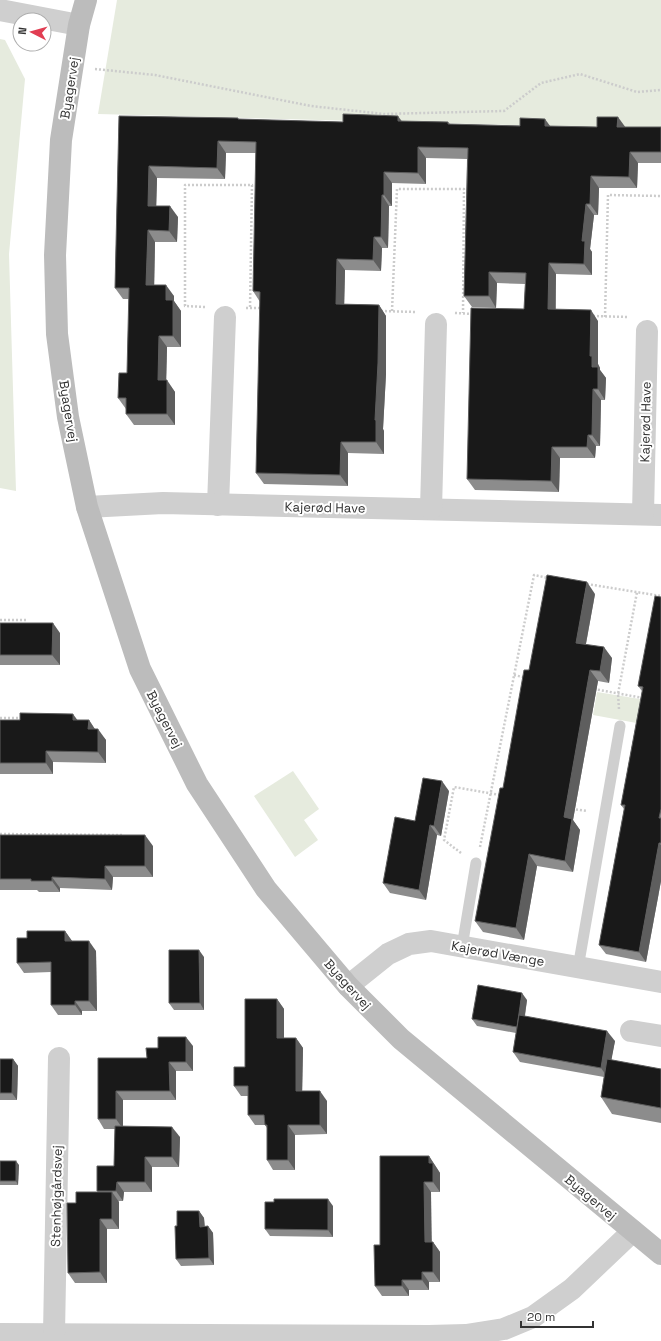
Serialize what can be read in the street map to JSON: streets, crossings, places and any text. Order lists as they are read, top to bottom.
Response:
{
  "streets": {
    "street": [
      "Byagervej",
      "Kajerød Have",
      "Kajerød Vænge",
      "Stenhøjgårdsvej"
    ]
  },
  "crossings": [
    ["Byagervej", "Kajerød Have"],
    ["Byagervej", "Kajerød Vænge"]
  ],
  "scale_bar": "20 m",
  "north": "left"
}
